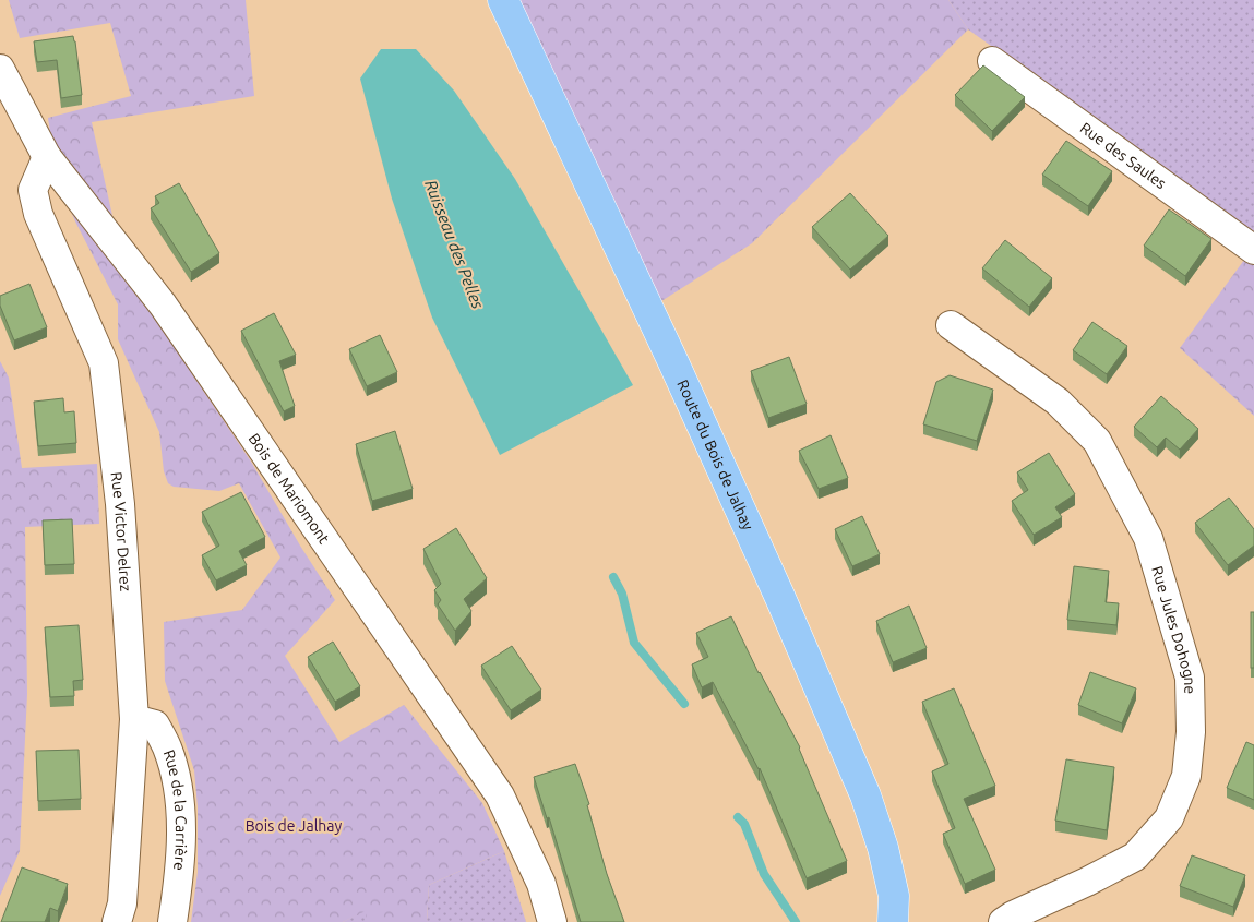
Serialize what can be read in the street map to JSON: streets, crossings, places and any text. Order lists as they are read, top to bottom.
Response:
{
  "streets": {
    "main road": ["Route du Bois de Jalhay"],
    "street": [
      "Rue des Saules",
      "Bois de Mariomont",
      "Rue Victor Delrez",
      "Rue Jules Dohogne",
      "Rue de la Carrière"
    ]
  },
  "crossings": [
    ["Bois de Mariomont", "Rue Victor Delrez"],
    ["Rue Victor Delrez", "Rue de la Carrière"]
  ],
  "water": ["Ruisseau des Pelles"],
  "parks": ["Bois de Jalhay"]
}
